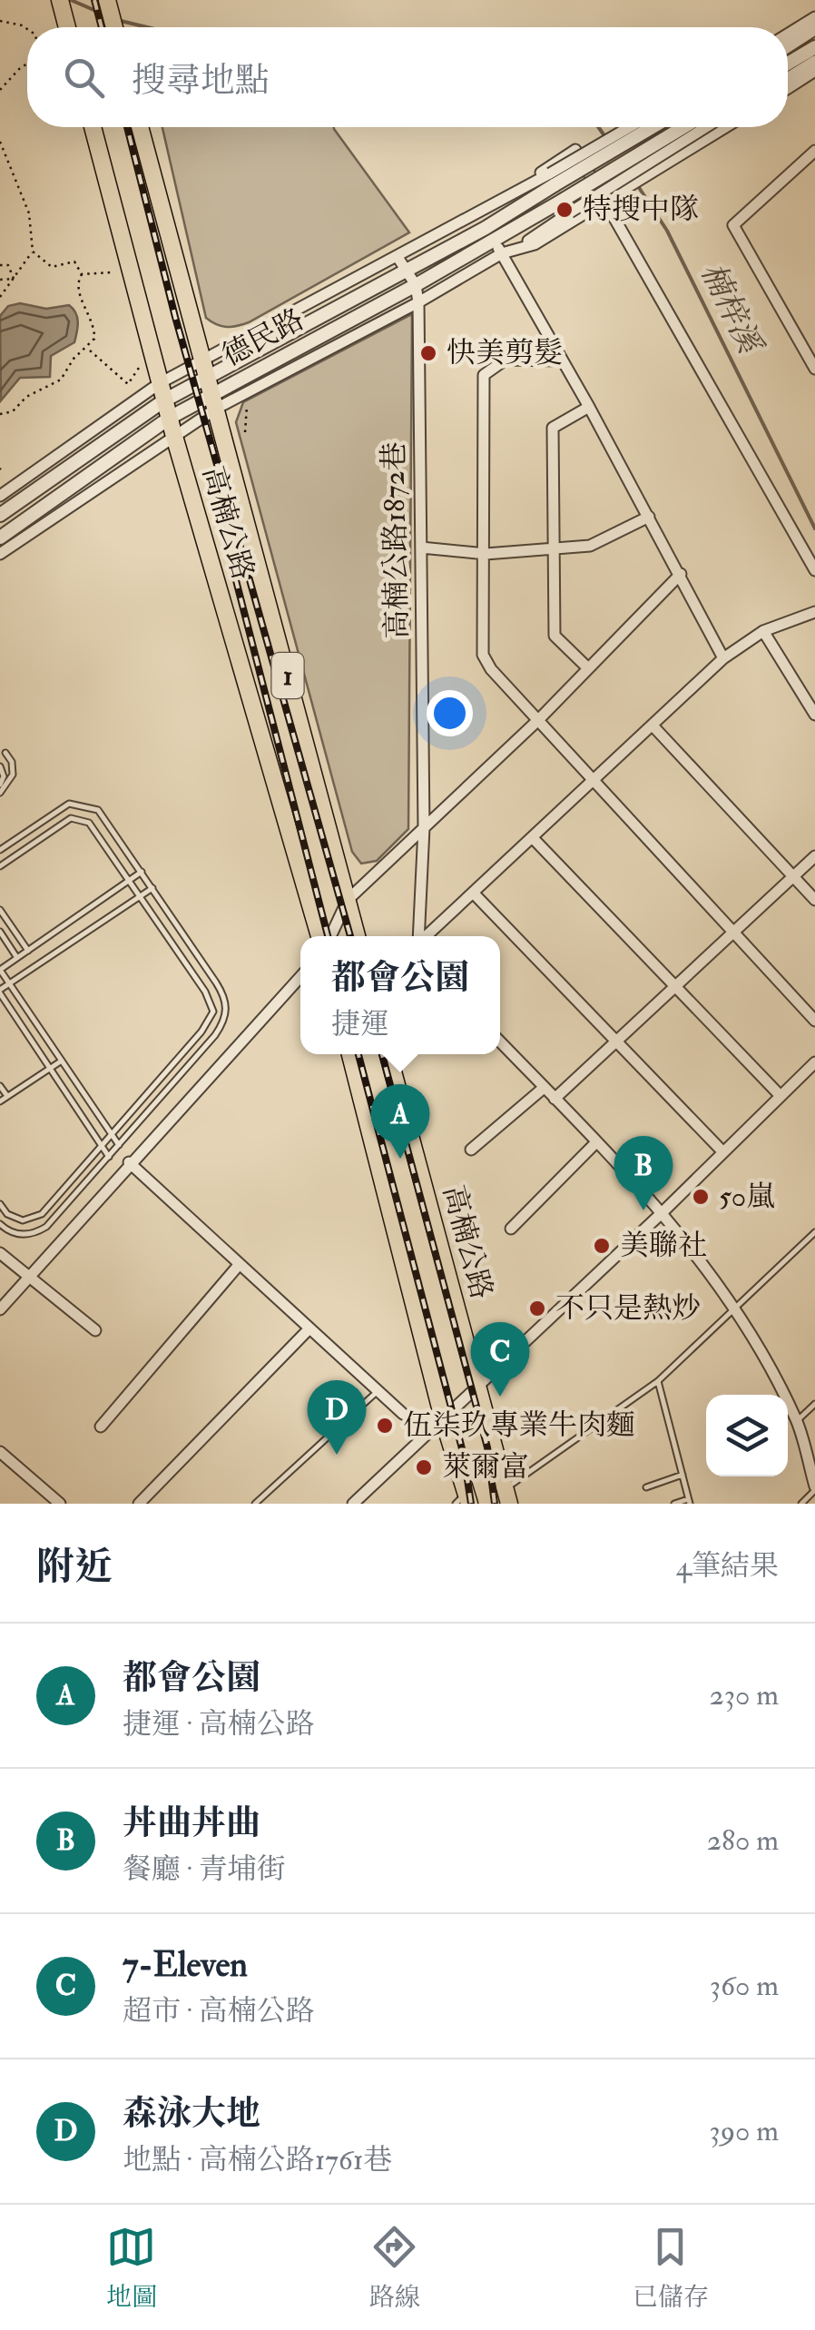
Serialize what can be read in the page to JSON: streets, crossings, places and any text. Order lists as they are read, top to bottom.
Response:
{
  "streets": {
    "main road": ["高楠公路", "1"],
    "street": ["德民路", "高楠公路1872巷"]
  },
  "crossings": [
    ["德民路", "高楠公路"],
    ["德民路", "高楠公路1872巷"]
  ],
  "water": ["楠梓溪"],
  "places": [
    "特搜中隊",
    "快美剪髮",
    "50嵐",
    "美聯社",
    "不只是熱炒",
    "伍柒玖專業牛肉麵",
    "萊爾富"
  ],
  "page": {
    "search": "搜尋地點",
    "popup": ["都會公園", "捷運"],
    "pins": [
      "A",
      "B",
      "C",
      "D"
    ],
    "heading": ["附近", "4筆結果"],
    "list": [
      {
        "mark": "A",
        "name": "都會公園",
        "note": "捷運 · 高楠公路",
        "value": "230 m"
      },
      {
        "mark": "B",
        "name": "丼曲丼曲",
        "note": "餐廳 · 青埔街",
        "value": "280 m"
      },
      {
        "mark": "C",
        "name": "7-Eleven",
        "note": "超市 · 高楠公路",
        "value": "360 m"
      },
      {
        "mark": "D",
        "name": "森泳大地",
        "note": "地點 · 高楠公路1761巷",
        "value": "390 m"
      }
    ],
    "nav": ["地圖", "路線", "已儲存"]
  }
}
